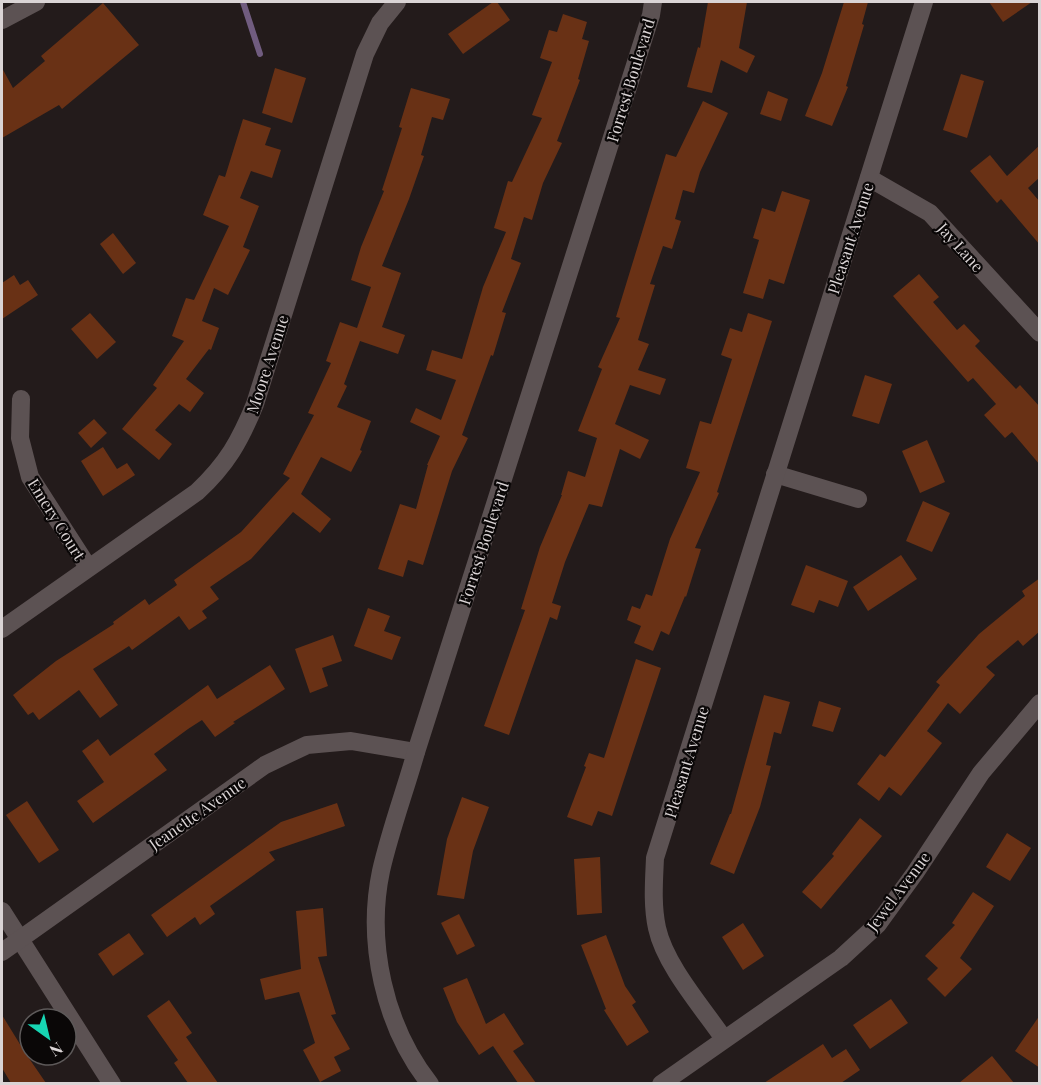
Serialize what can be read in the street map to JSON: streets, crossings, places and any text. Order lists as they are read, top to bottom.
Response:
{
  "streets": {
    "street": [
      "Forrest Boulevard",
      "Pleasant Avenue",
      "Jay Lane",
      "Moore Avenue",
      "Emery Court",
      "Jeanette Avenue",
      "Jewel Avenue"
    ]
  },
  "crossings": [
    ["Forrest Boulevard", "Jeanette Avenue"],
    ["Pleasant Avenue", "Jay Lane"],
    ["Pleasant Avenue", "Jewel Avenue"],
    ["Moore Avenue", "Emery Court"]
  ],
  "north": "bottom right"
}
